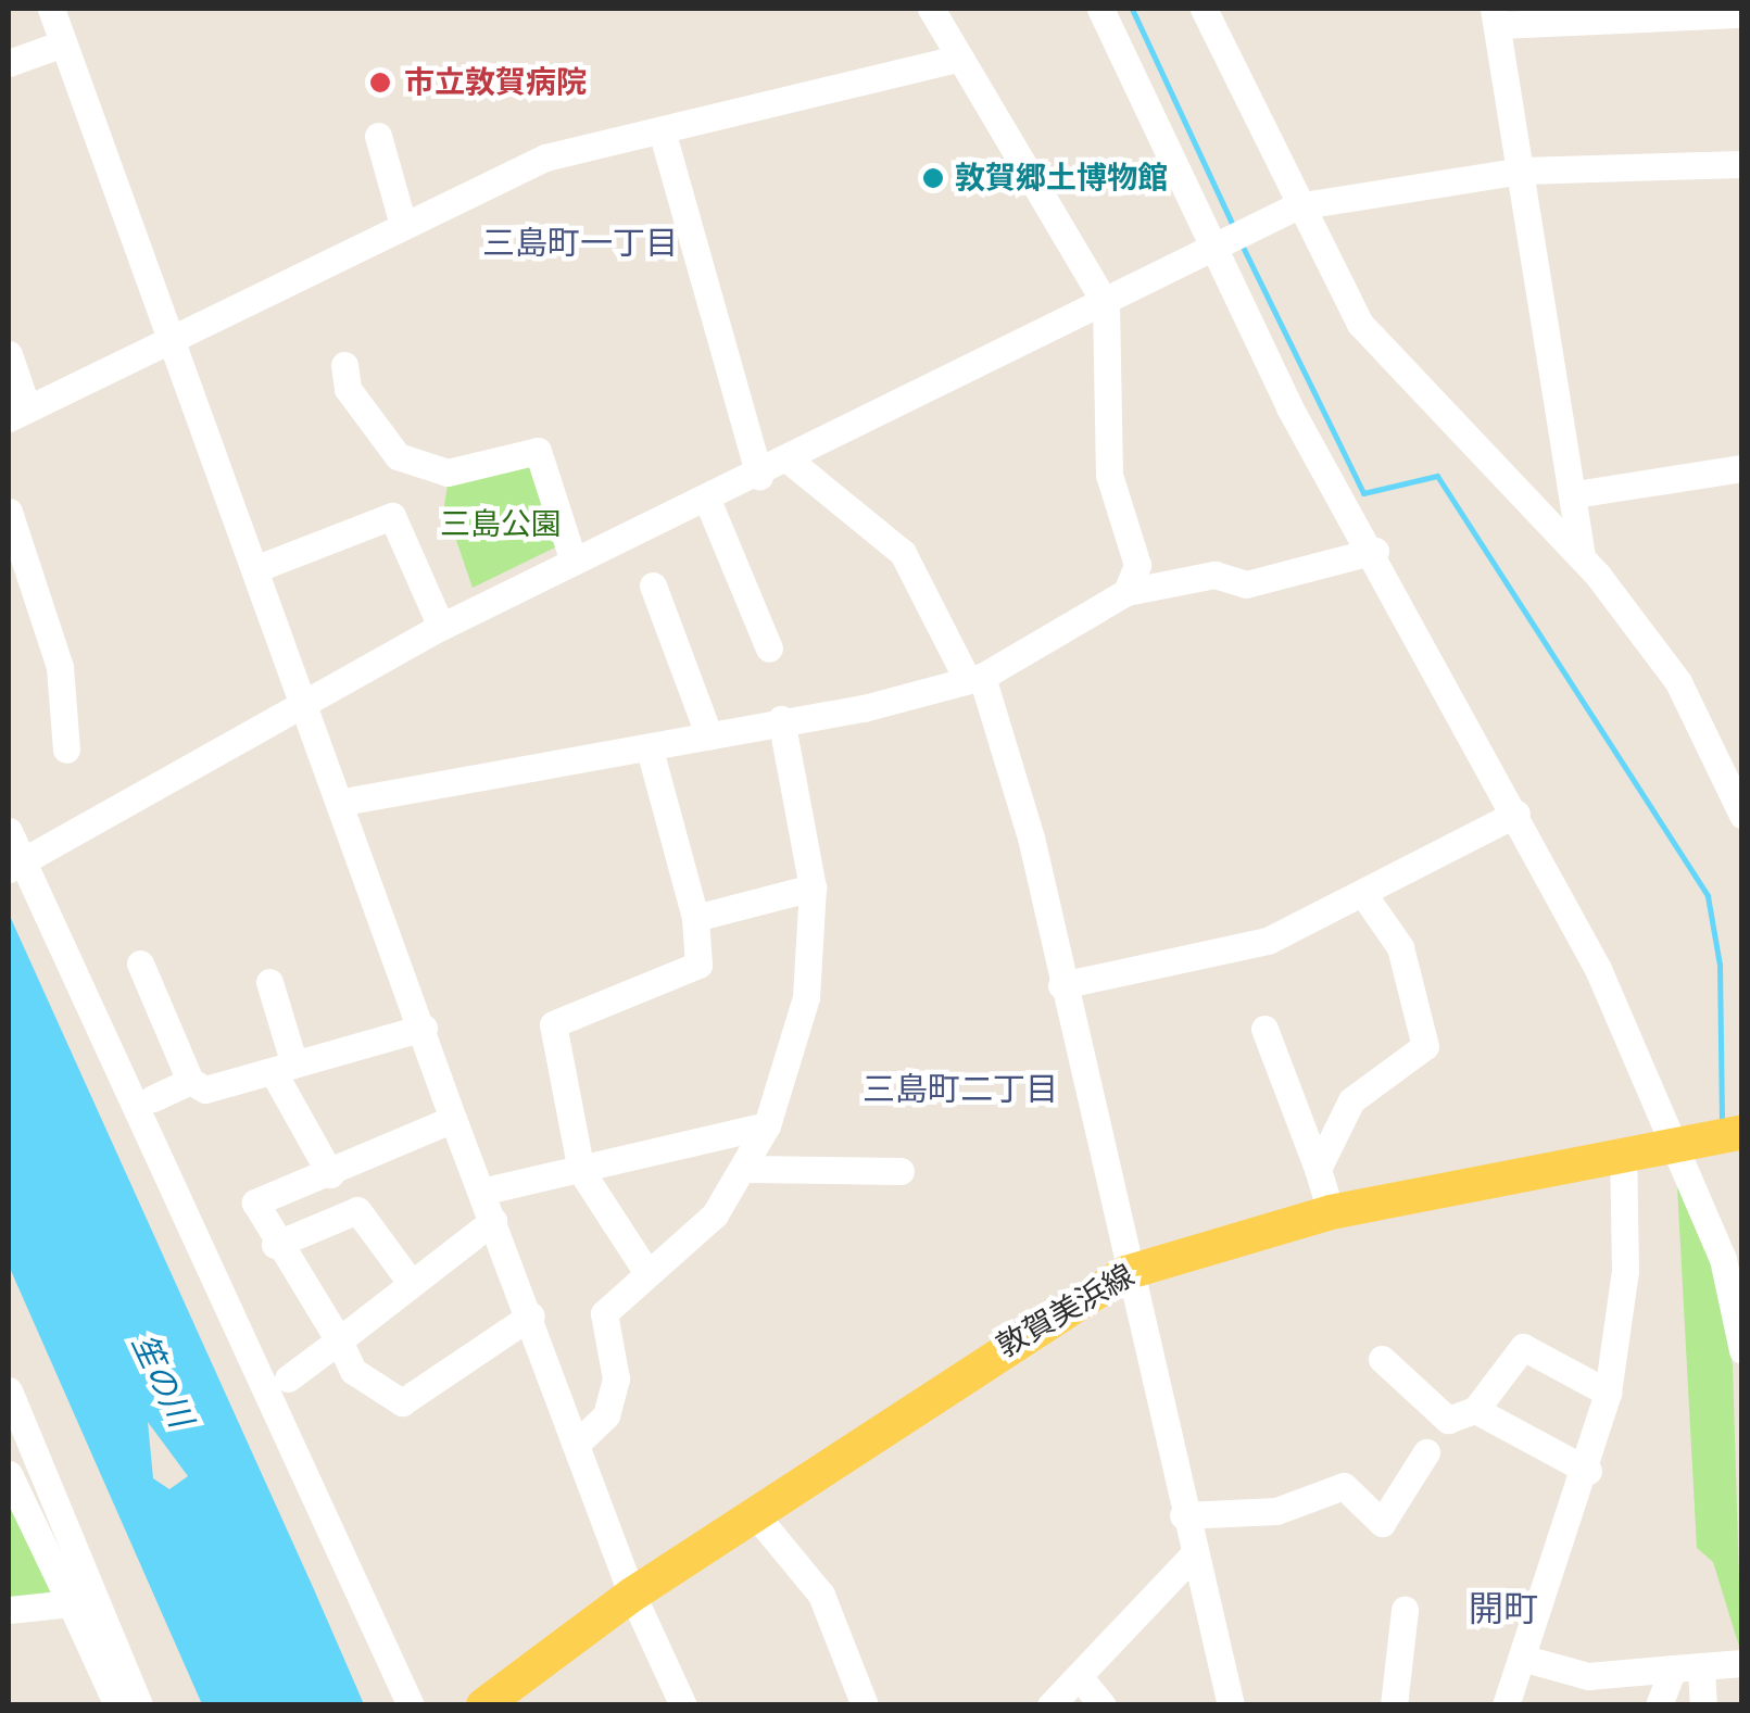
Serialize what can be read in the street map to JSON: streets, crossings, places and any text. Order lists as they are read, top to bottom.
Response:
{
  "streets": {
    "main road": ["敦賀美浜線"]
  },
  "districts": ["三島町一丁目", "三島町二丁目", "開町"],
  "water": ["笙の川"],
  "parks": ["三島公園"],
  "places": ["市立敦賀病院", "敦賀郷土博物館"]
}
